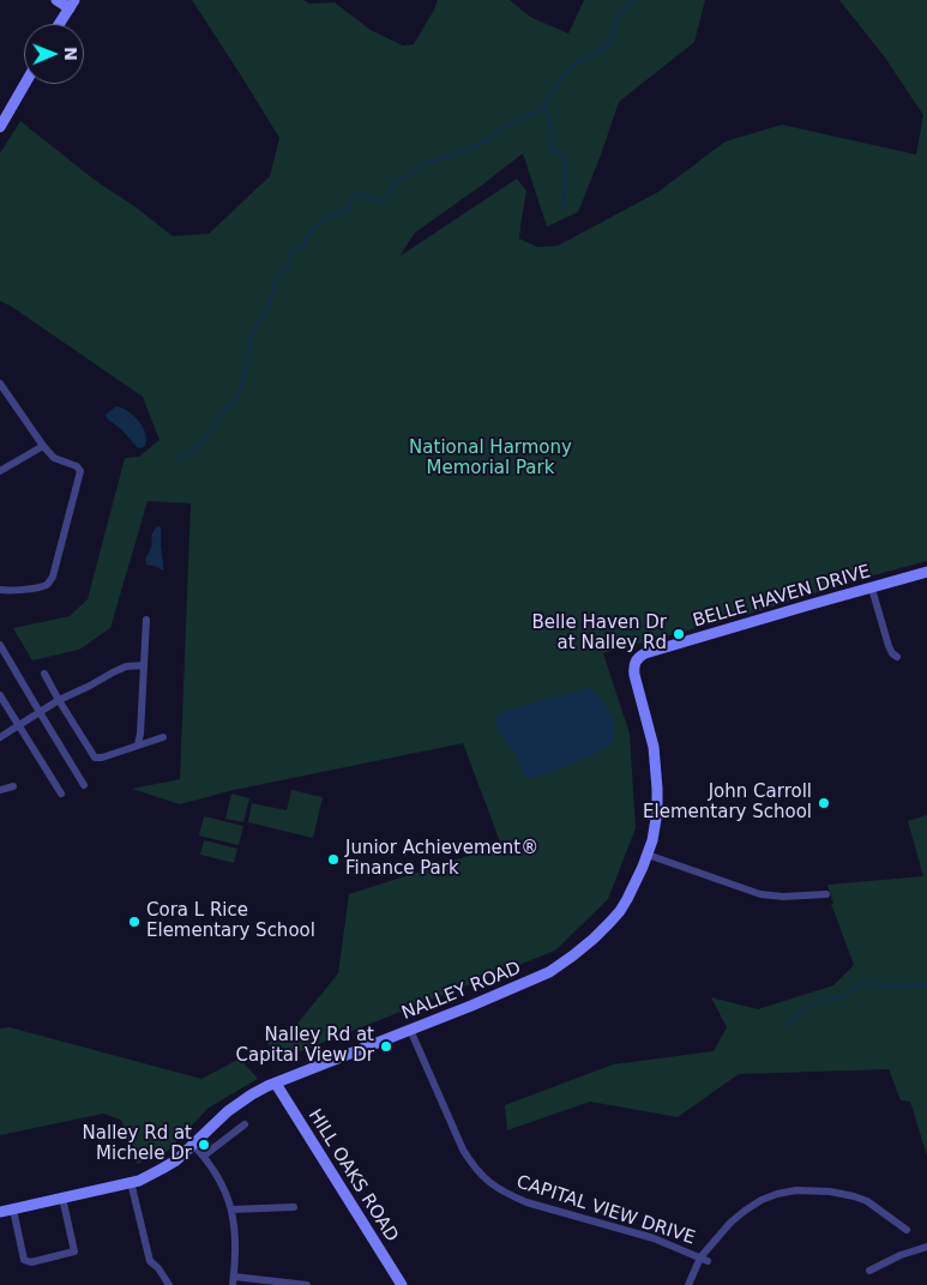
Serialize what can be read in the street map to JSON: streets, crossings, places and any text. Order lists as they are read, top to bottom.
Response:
{
  "streets": {
    "street": [
      "BELLE HAVEN DRIVE",
      "NALLEY ROAD",
      "HILL OAKS ROAD",
      "CAPITAL VIEW DRIVE"
    ]
  },
  "crossings": [
    ["BELLE HAVEN DRIVE", "NALLEY ROAD"],
    ["NALLEY ROAD", "HILL OAKS ROAD"],
    ["NALLEY ROAD", "CAPITAL VIEW DRIVE"]
  ],
  "parks": ["National Harmony Memorial Park"],
  "places": [
    "Belle Haven Dr at Nalley Rd",
    "John Carroll Elementary School",
    "Junior Achievement® Finance Park",
    "Cora L Rice Elementary School",
    "Nalley Rd at Capital View Dr",
    "Nalley Rd at Michele Dr"
  ],
  "north": "right"
}
